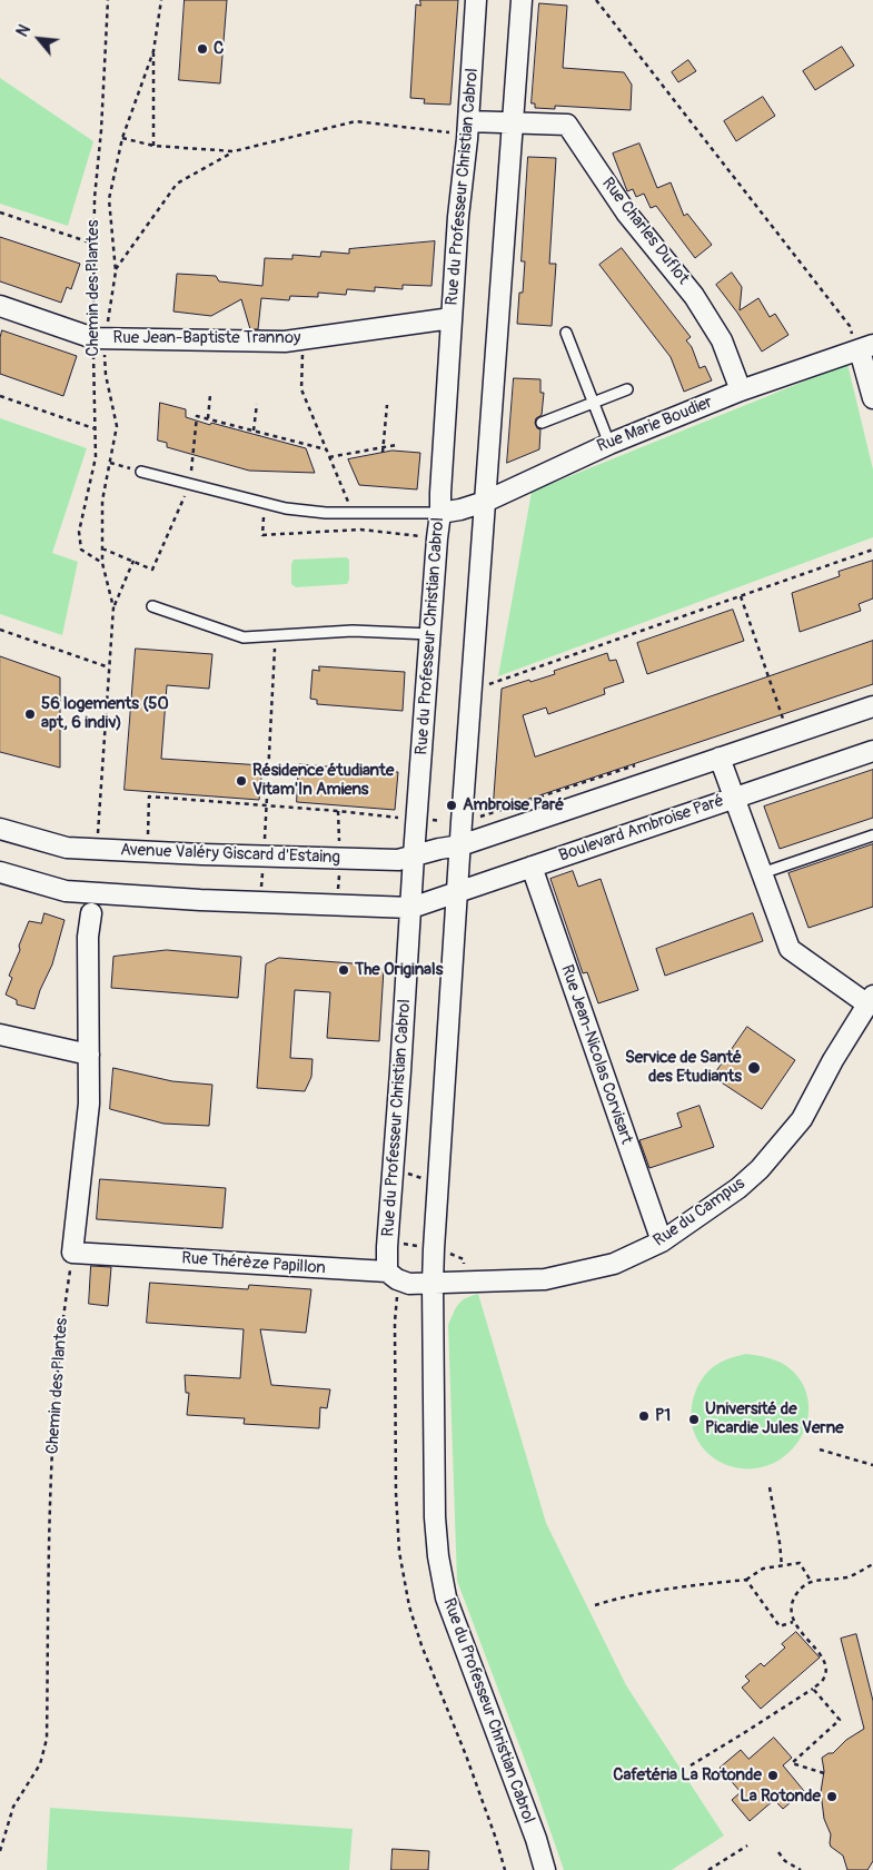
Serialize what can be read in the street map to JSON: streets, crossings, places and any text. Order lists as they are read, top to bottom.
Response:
{
  "streets": {
    "street": [
      "Rue du Professeur Christian Cabrol",
      "Rue Charles Duflot",
      "Rue Jean-Baptiste Trannoy",
      "Rue Marie Boudier",
      "Boulevard Ambroise Paré",
      "Avenue Valéry Giscard d'Estaing",
      "Rue Jean-Nicolas Corvisart",
      "Rue du Campus",
      "Rue Thérèze Papillon"
    ],
    "path": ["Chemin des Plantes"]
  },
  "crossings": [
    ["Rue du Professeur Christian Cabrol", "Rue Charles Duflot"],
    ["Rue du Professeur Christian Cabrol", "Rue Jean-Baptiste Trannoy"],
    ["Rue du Professeur Christian Cabrol", "Rue Marie Boudier"],
    ["Rue du Professeur Christian Cabrol", "Boulevard Ambroise Paré"],
    ["Rue du Professeur Christian Cabrol", "Avenue Valéry Giscard d'Estaing"],
    ["Rue du Professeur Christian Cabrol", "Rue du Campus"],
    ["Rue du Professeur Christian Cabrol", "Rue Thérèze Papillon"],
    ["Rue Charles Duflot", "Rue Marie Boudier"],
    ["Chemin des Plantes", "Rue Jean-Baptiste Trannoy"],
    ["Chemin des Plantes", "Rue Thérèze Papillon"],
    ["Boulevard Ambroise Paré", "Rue Jean-Nicolas Corvisart"],
    ["Rue Jean-Nicolas Corvisart", "Rue du Campus"],
    ["Rue du Campus", "Rue Thérèze Papillon"]
  ],
  "places": [
    "C",
    "56 logements (50 apt, 6 indiv)",
    "Résidence étudiante Vitam'In Amiens",
    "Ambroise Paré",
    "The Originals",
    "Service de Santé des Etudiants",
    "P1",
    "Université de Picardie Jules Verne",
    "Cafetéria La Rotonde",
    "La Rotonde"
  ],
  "north": "top left"
}
